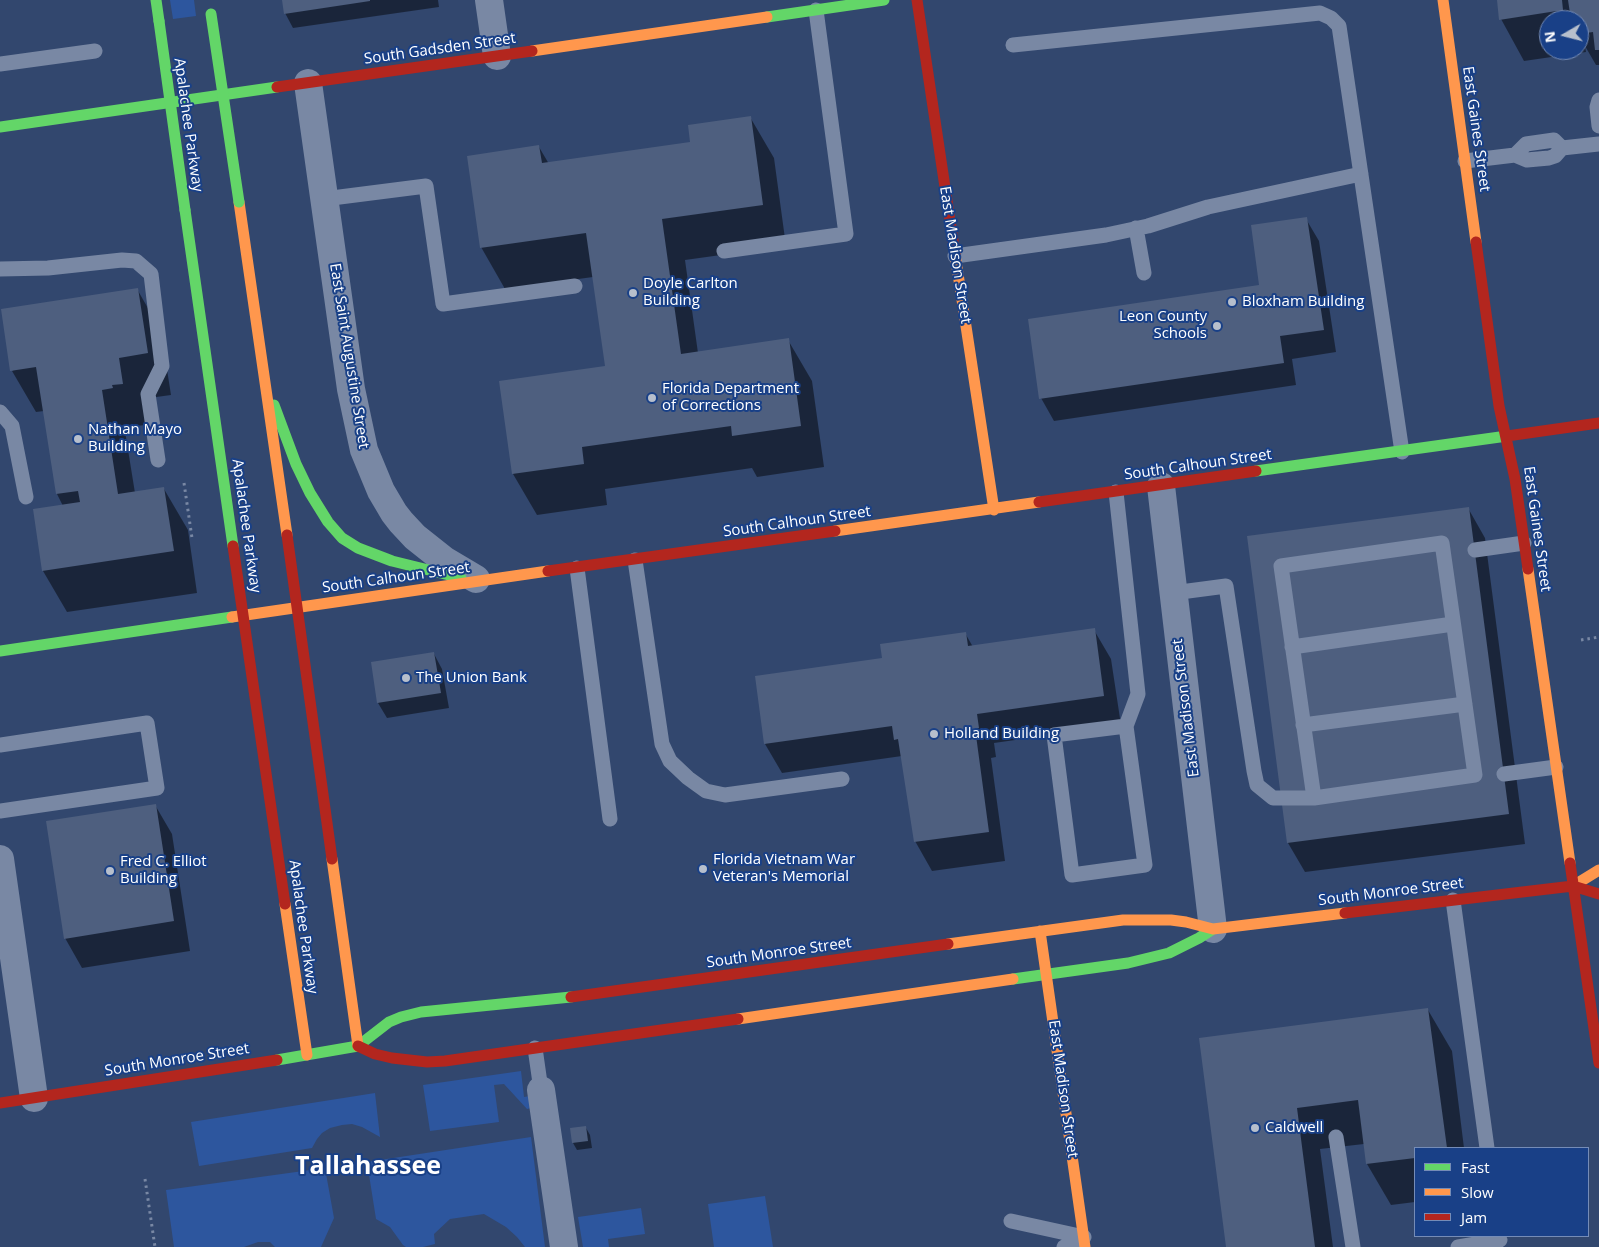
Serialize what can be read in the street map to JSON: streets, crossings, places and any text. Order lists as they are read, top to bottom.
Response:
{
  "streets": {
    "main road": [
      "South Gadsden Street",
      "Apalachee Parkway",
      "East Gaines Street",
      "East Madison Street",
      "South Calhoun Street",
      "South Monroe Street"
    ],
    "street": ["East Saint Augustine Street"]
  },
  "crossings": [
    ["South Gadsden Street", "East Saint Augustine Street"],
    ["Apalachee Parkway", "South Calhoun Street"],
    ["Apalachee Parkway", "South Monroe Street"],
    ["East Gaines Street", "South Calhoun Street"],
    ["East Gaines Street", "South Monroe Street"],
    ["East Madison Street", "South Calhoun Street"],
    ["East Madison Street", "South Monroe Street"],
    ["East Saint Augustine Street", "South Calhoun Street"]
  ],
  "districts": ["Tallahassee"],
  "places": [
    "Doyle Carlton Building",
    "Bloxham Building",
    "Leon County Schools",
    "Florida Department of Corrections",
    "Nathan Mayo Building",
    "The Union Bank",
    "Holland Building",
    "Florida Vietnam War Veteran's Memorial",
    "Fred C. Elliot Building",
    "Caldwell"
  ],
  "legend": ["Fast", "Slow", "Jam"],
  "north": "left"
}
